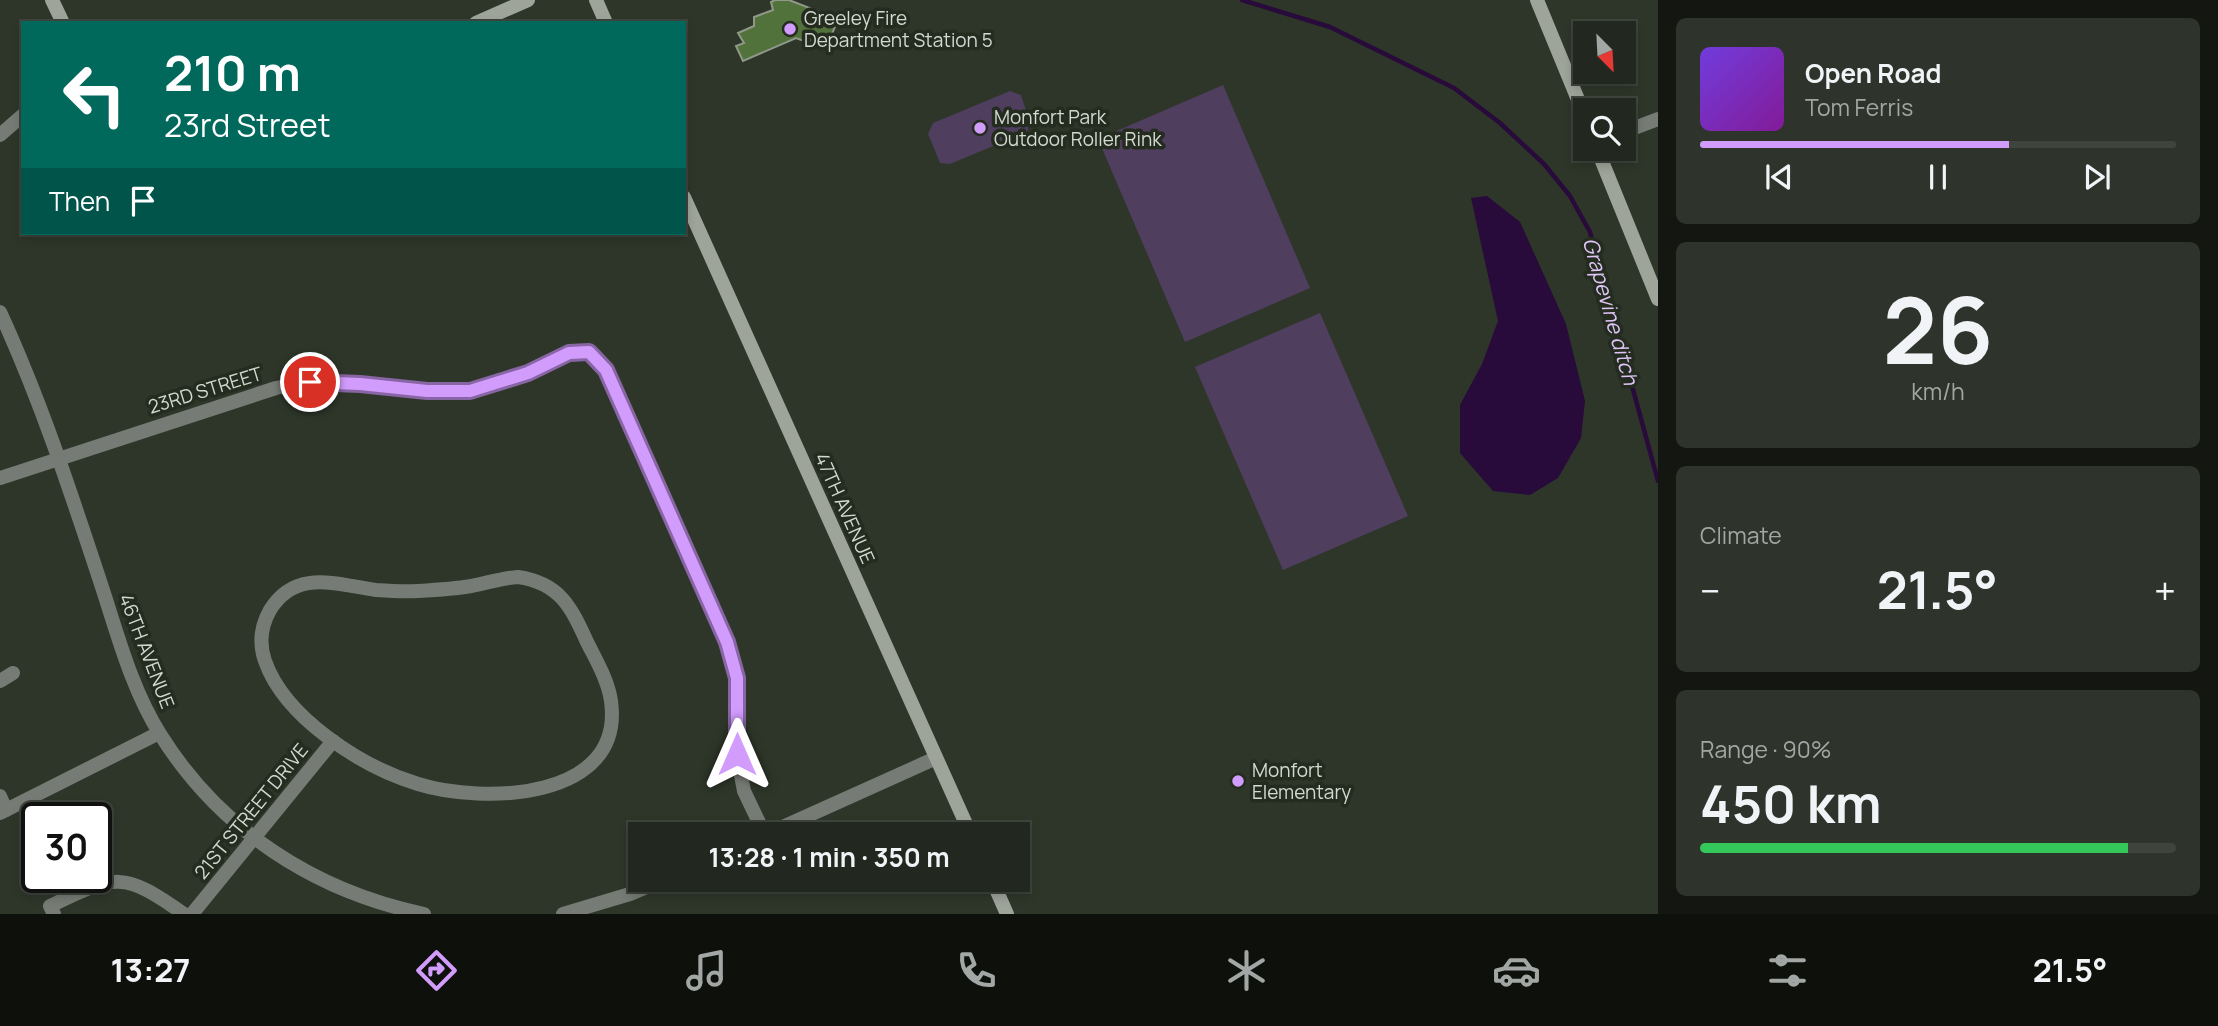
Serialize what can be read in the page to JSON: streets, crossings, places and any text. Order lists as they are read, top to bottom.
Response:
{
  "streets": {
    "main road": ["47TH AVENUE"],
    "street": ["23RD STREET", "46TH AVENUE", "21ST STREET DRIVE"]
  },
  "crossings": [
    ["23RD STREET", "46TH AVENUE"],
    ["46TH AVENUE", "21ST STREET DRIVE"]
  ],
  "water": ["Grapevine ditch"],
  "places": ["Greeley Fire Department Station 5", "Monfort Park Outdoor Roller Rink", "Monfort Elementary"],
  "north": "bottom right",
  "page": {
    "turn": ["210 m", "23rd Street"],
    "song": ["Open Road", "Tom Ferris"],
    "then": "Then",
    "tile": [
      ["26", "km/h"],
      "Climate",
      ["Range · 90%", "450 km"]
    ],
    "heat": ["−", "21.5°", "+"],
    "limit": "30",
    "trip": "13:28 · 1 min · 350 m",
    "tabs": ["13:27", "21.5°"]
  }
}
